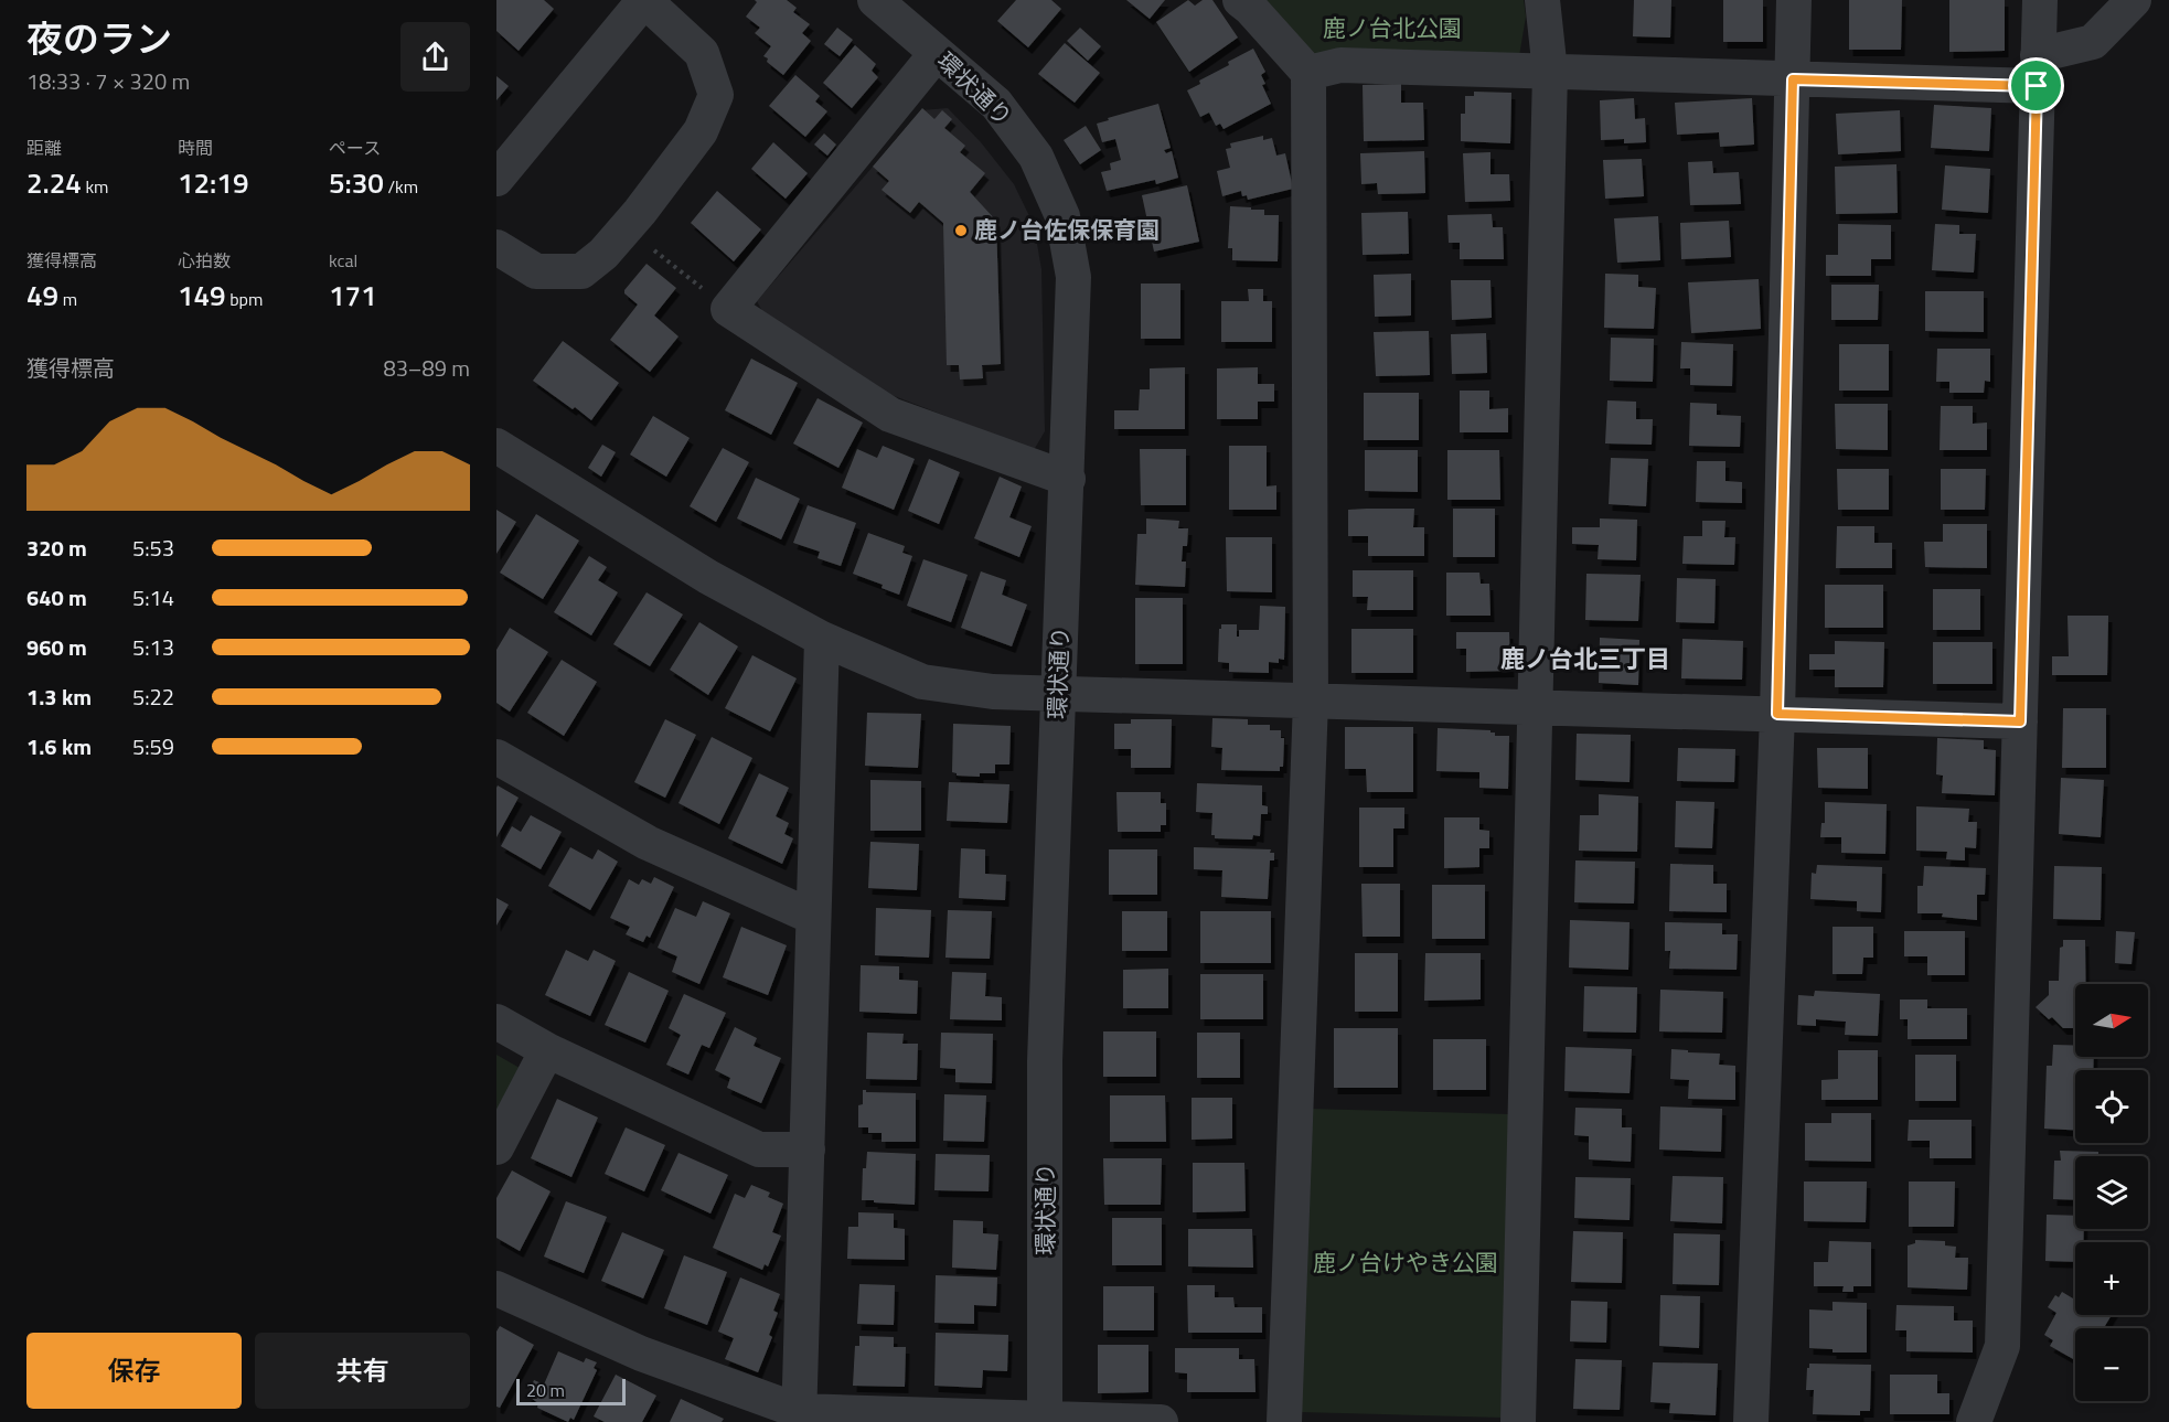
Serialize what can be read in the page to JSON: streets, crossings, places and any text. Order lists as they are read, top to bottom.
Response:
{
  "streets": {
    "street": ["環状通り"]
  },
  "districts": ["鹿ノ台北三丁目"],
  "parks": ["鹿ノ台北公園", "鹿ノ台けやき公園"],
  "places": ["鹿ノ台佐保保育園"],
  "scale_bar": "20 m",
  "north": "right",
  "page": {
    "heading": ["夜のラン", "18:33 · 7 × 320 m"],
    "stats": [
      ["距離", "2.24 km"],
      ["時間", "12:19"],
      ["ペース", "5:30 /km"],
      ["獲得標高", "49 m"],
      ["心拍数", "149 bpm"],
      ["kcal", "171"]
    ],
    "chart": ["獲得標高", "83–89 m"],
    "list": [
      {
        "name": "320 m",
        "note": "5:53"
      },
      {
        "name": "640 m",
        "note": "5:14"
      },
      {
        "name": "960 m",
        "note": "5:13"
      },
      {
        "name": "1.3 km",
        "note": "5:22"
      },
      {
        "name": "1.6 km",
        "note": "5:59"
      }
    ],
    "map_buttons": ["+", "−"],
    "buttons": ["保存", "共有"],
    "scale": "20 m"
  }
}
